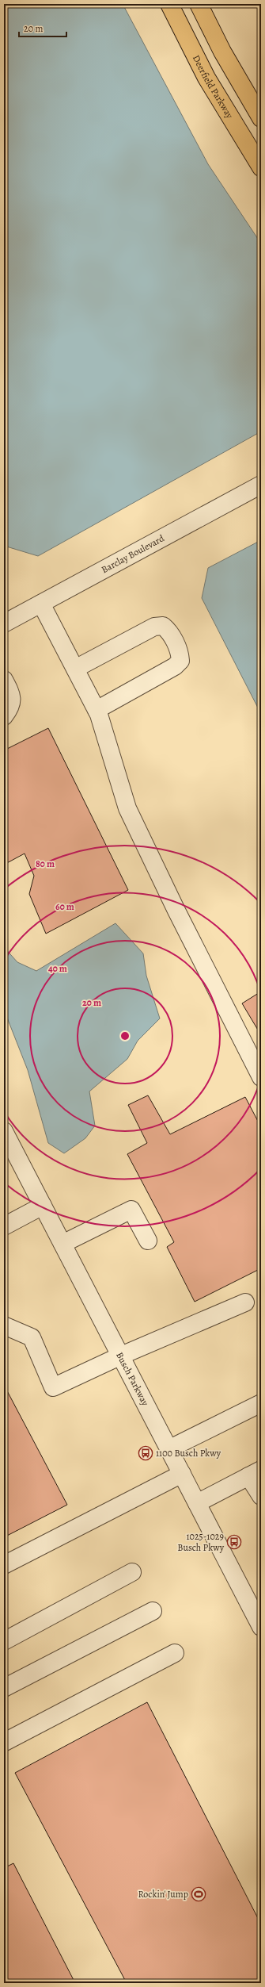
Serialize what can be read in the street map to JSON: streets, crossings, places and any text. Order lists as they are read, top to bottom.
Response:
{
  "streets": {
    "main road": ["Deerfield Parkway"],
    "street": ["Barclay Boulevard", "Busch Parkway"]
  },
  "places": {
    "bus stop": ["1100 Busch Pkwy", "1025-1029 Busch Pkwy"],
    "sports": ["Rockin' Jump"]
  },
  "scale_bar": "20 m",
  "rings": [
    "80 m",
    "60 m",
    "40 m",
    "20 m"
  ]
}
